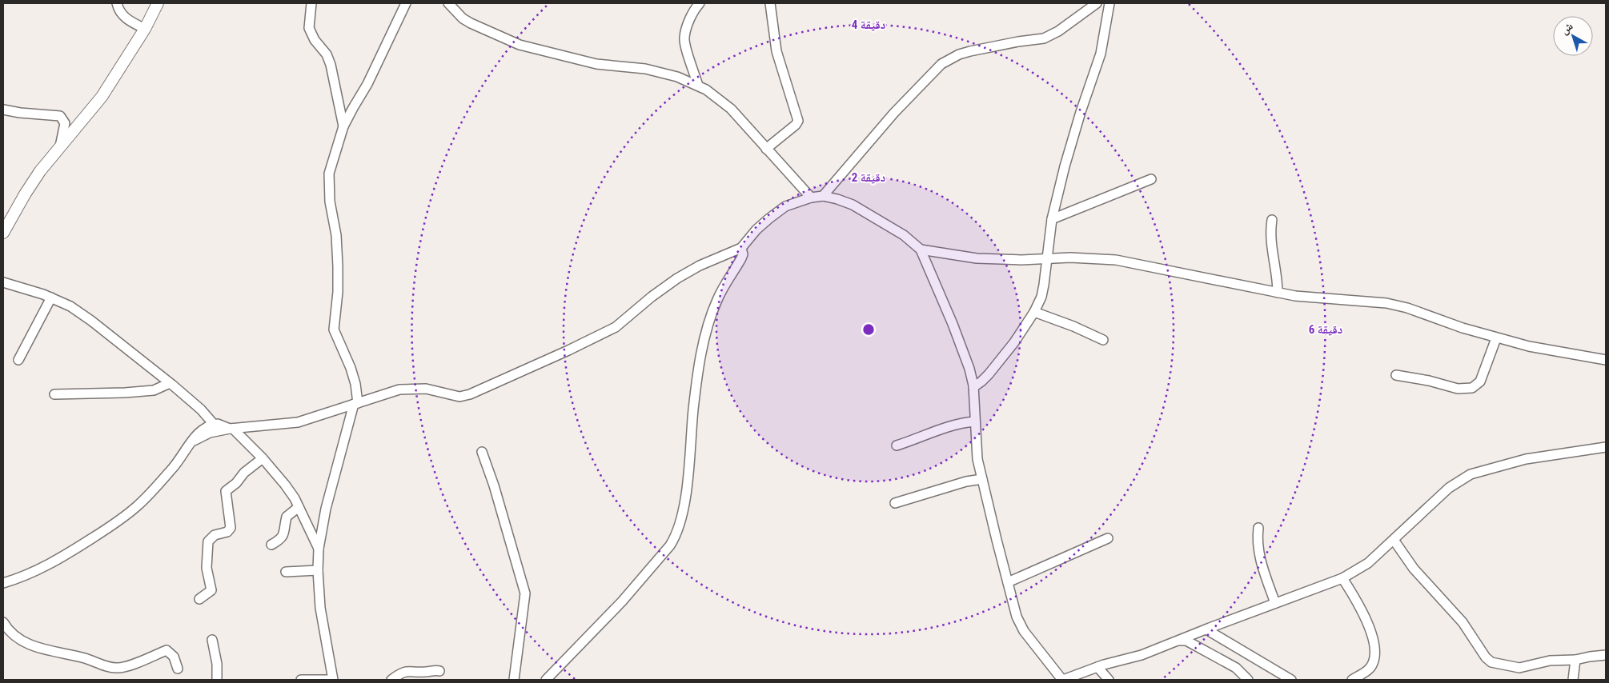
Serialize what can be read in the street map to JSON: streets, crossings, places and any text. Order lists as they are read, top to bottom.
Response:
{
  "north": "top left",
  "rings": ["4 دقيقة", "2 دقيقة", "6 دقيقة"]
}
